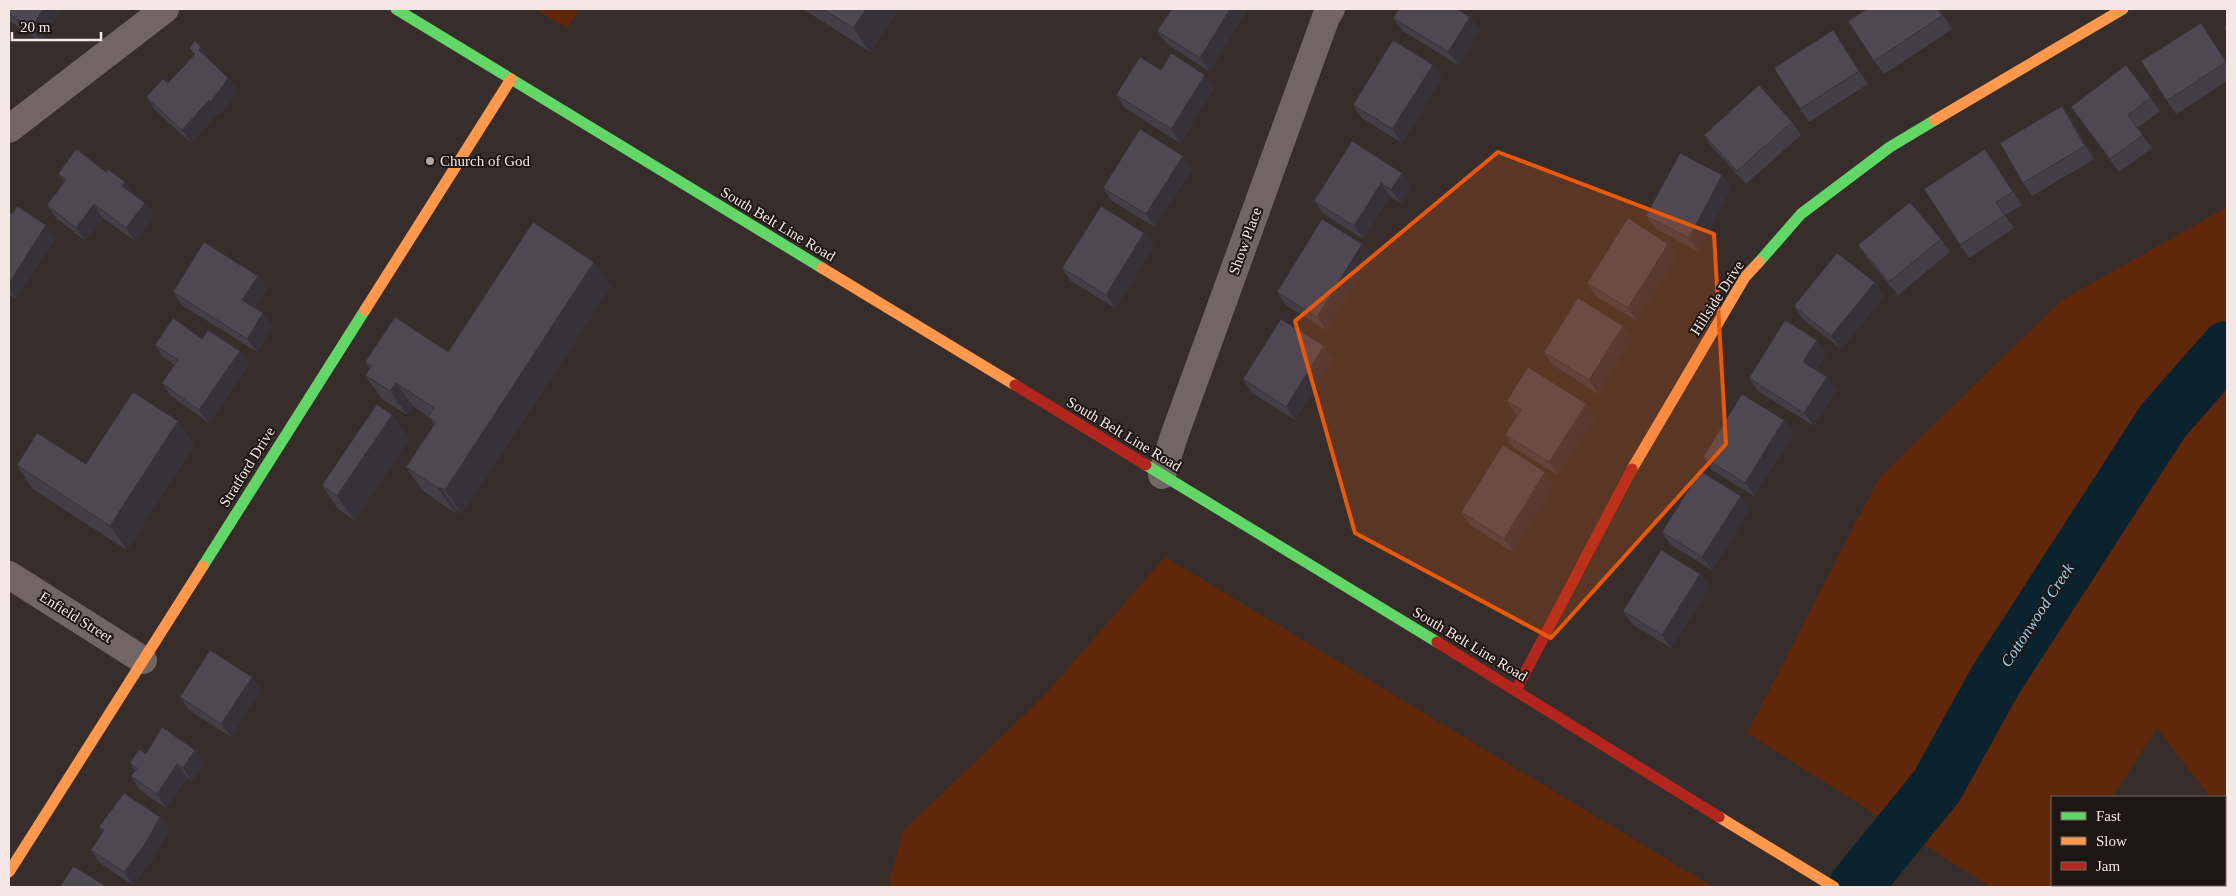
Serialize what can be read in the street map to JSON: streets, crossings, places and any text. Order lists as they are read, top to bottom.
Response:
{
  "streets": {
    "street": [
      "South Belt Line Road",
      "Show Place",
      "Hillside Drive",
      "Stratford Drive",
      "Enfield Street"
    ]
  },
  "crossings": [
    ["South Belt Line Road", "Show Place"],
    ["South Belt Line Road", "Hillside Drive"],
    ["South Belt Line Road", "Stratford Drive"],
    ["Stratford Drive", "Enfield Street"]
  ],
  "water": ["Cottonwood Creek"],
  "places": ["Church of God"],
  "legend": ["Fast", "Slow", "Jam"],
  "scale_bar": "20 m"
}
